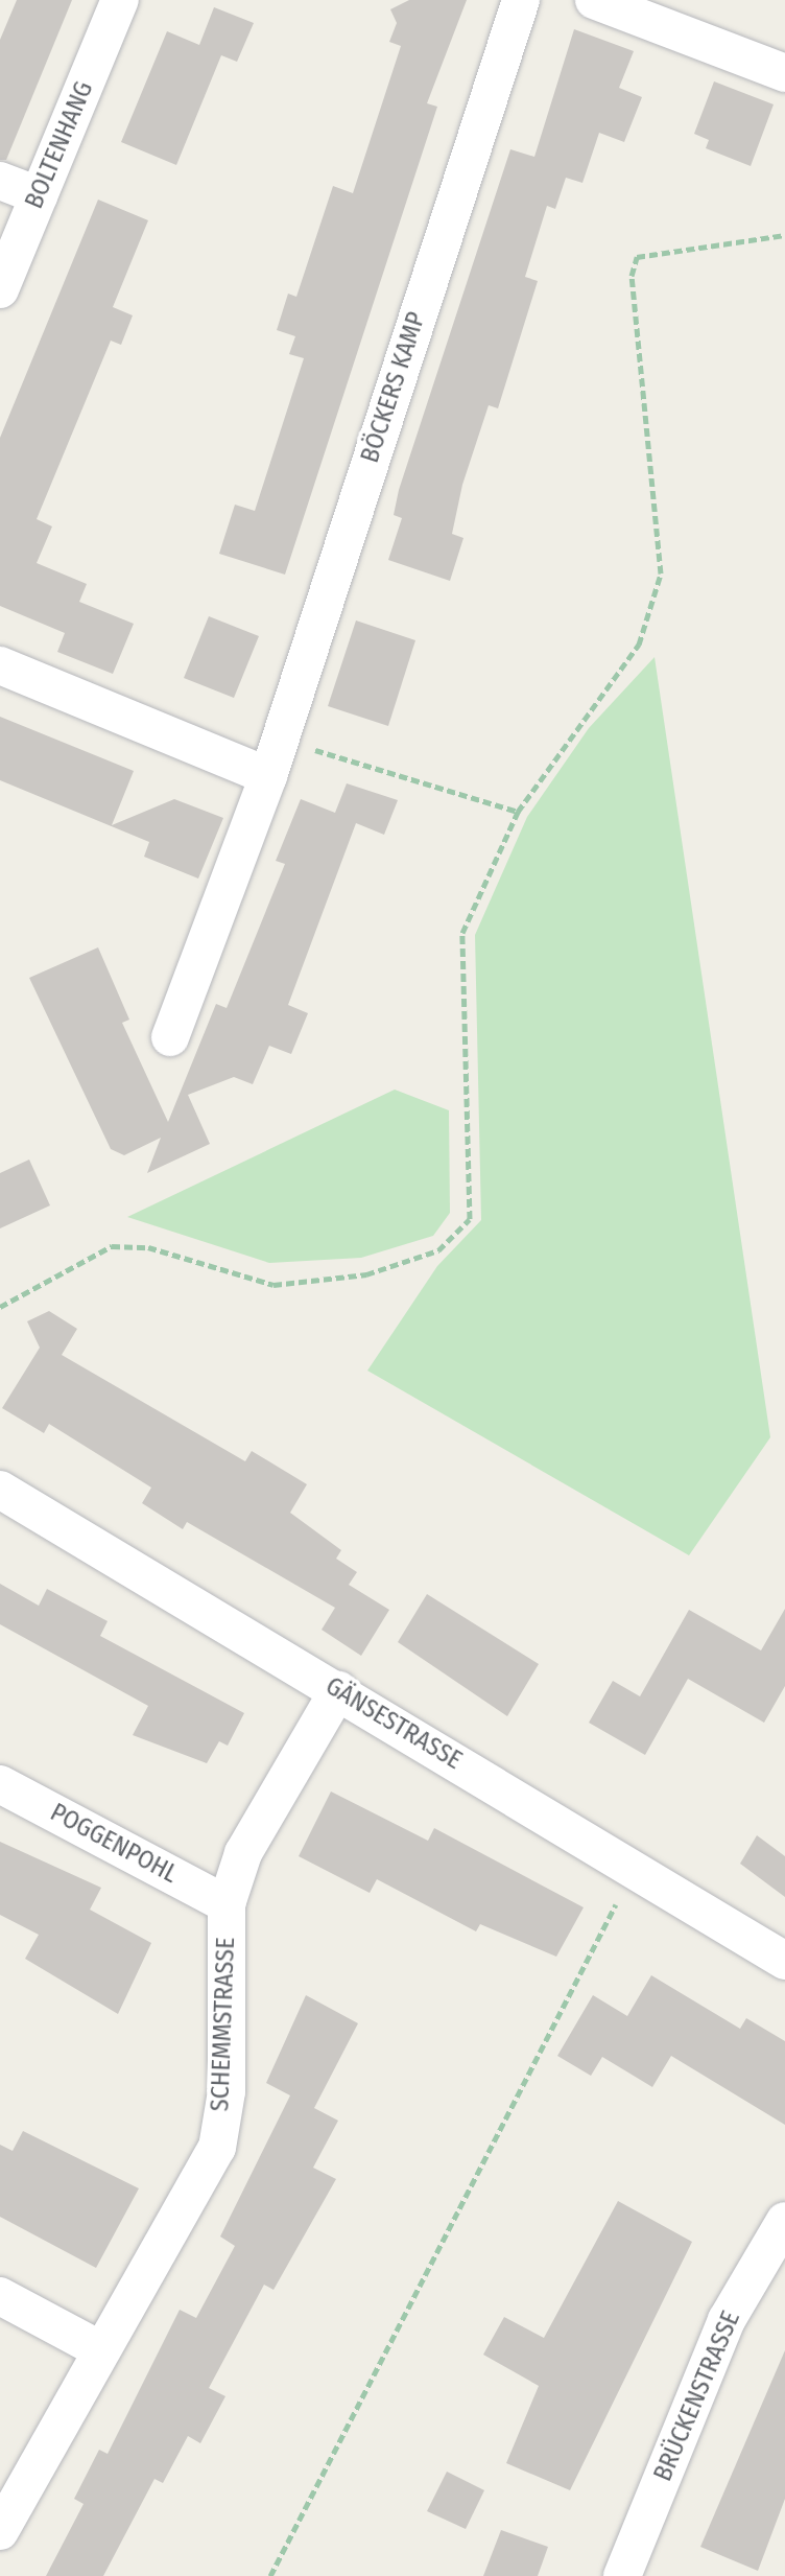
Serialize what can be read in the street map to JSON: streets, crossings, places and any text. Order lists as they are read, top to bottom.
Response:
{
  "streets": {
    "street": [
      "BOLTENHANG",
      "BÖCKERS KAMP",
      "GÄNSESTRASSE",
      "POGGENPOHL",
      "SCHEMMSTRASSE",
      "BRÜCKENSTRASSE"
    ]
  },
  "crossings": [
    ["GÄNSESTRASSE", "SCHEMMSTRASSE"],
    ["POGGENPOHL", "SCHEMMSTRASSE"]
  ]
}
